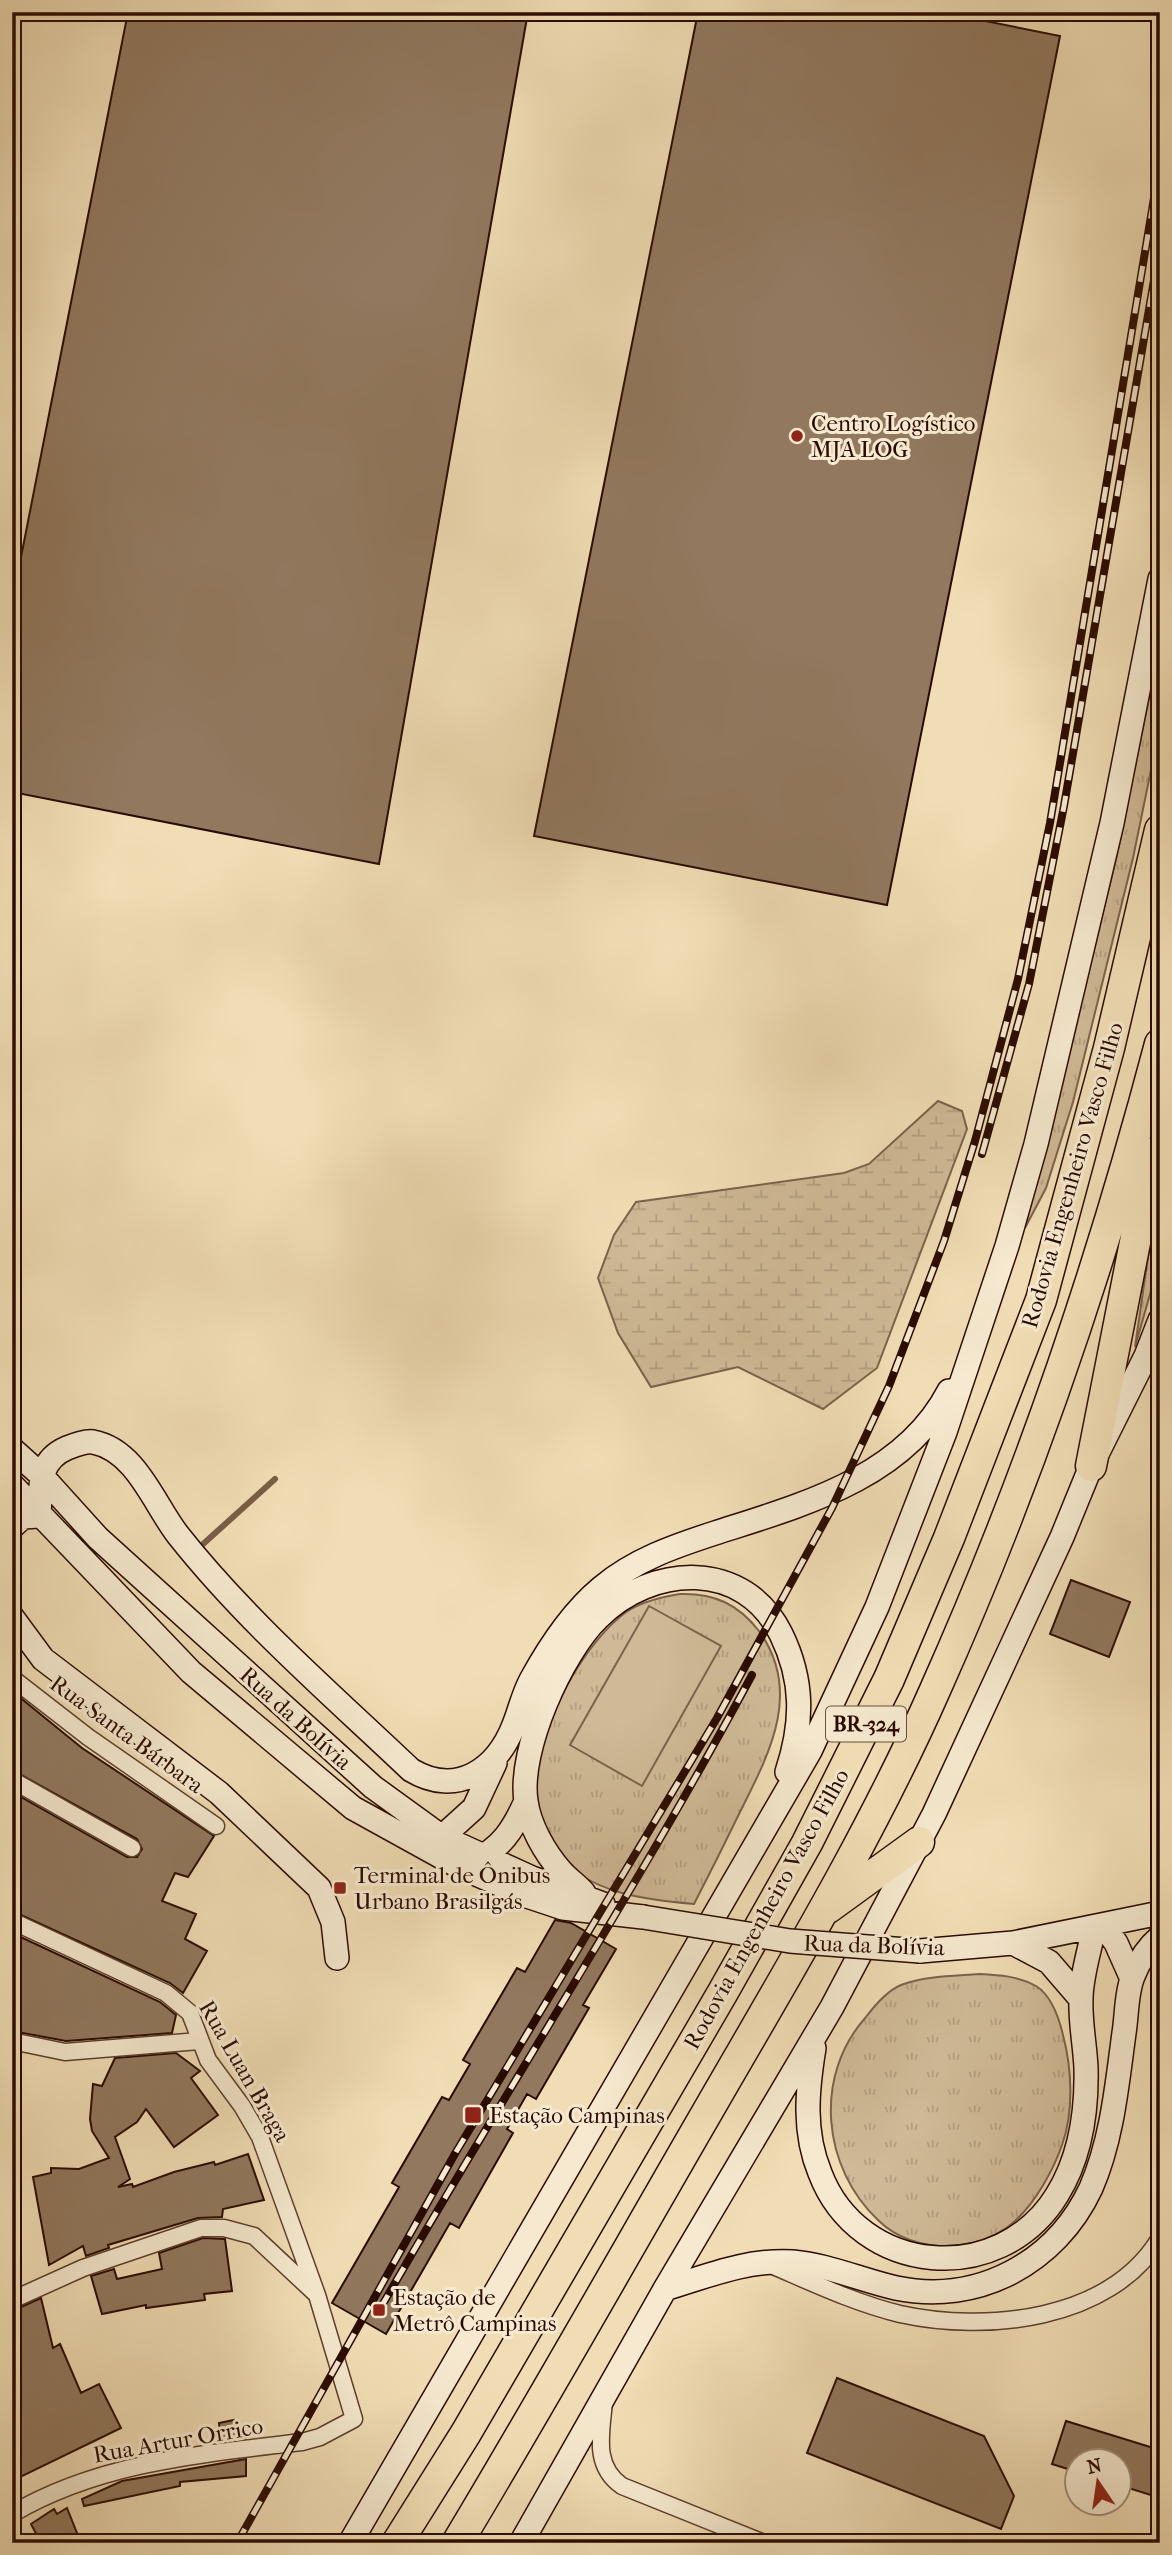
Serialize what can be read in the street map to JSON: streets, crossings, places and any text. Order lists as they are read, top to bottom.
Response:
{
  "streets": {
    "highway": ["Rodovia Engenheiro Vasco Filho", "BR-324"],
    "main road": ["Rua da Bolívia"],
    "street": ["Rua Santa Bárbara", "Rua Luan Braga", "Rua Artur Orrico"]
  },
  "crossings": [
    ["Rua Luan Braga", "Rua Artur Orrico"]
  ],
  "places": {
    "other": ["Centro Logístico MJA LOG"],
    "transit": ["Terminal de Ônibus Urbano Brasilgás", "Estação Campinas", "Estação de Metrô Campinas"]
  },
  "north": "top"
}
